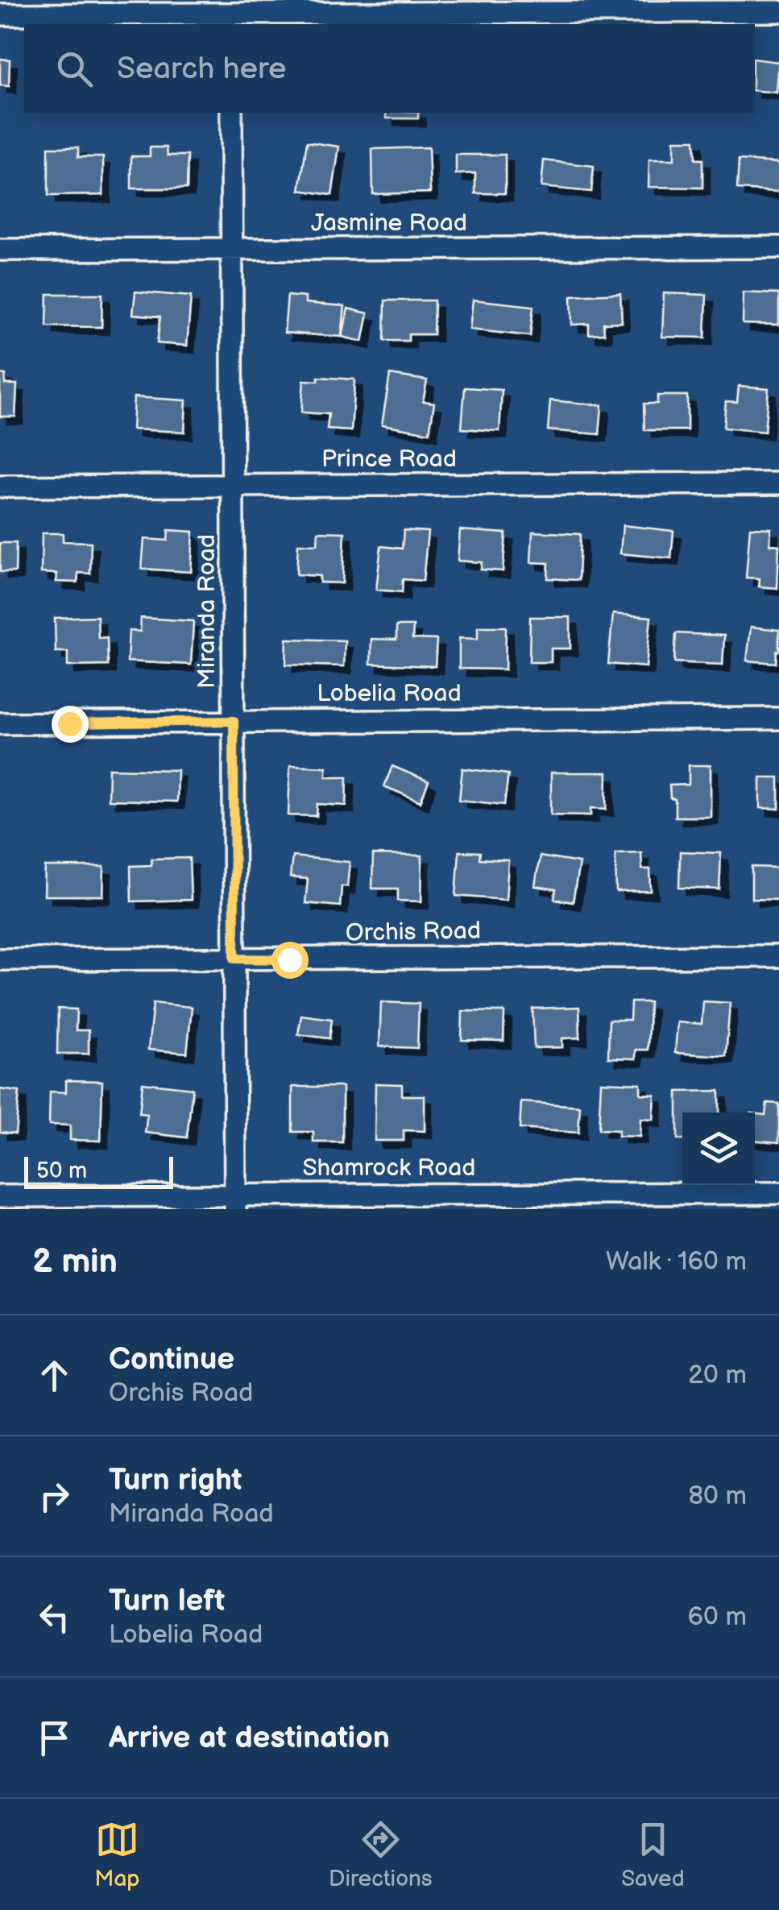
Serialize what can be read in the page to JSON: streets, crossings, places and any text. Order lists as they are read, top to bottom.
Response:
{
  "streets": {
    "street": [
      "Jasmine Road",
      "Prince Road",
      "Miranda Road",
      "Lobelia Road",
      "Orchis Road",
      "Shamrock Road"
    ]
  },
  "crossings": [
    ["Jasmine Road", "Miranda Road"],
    ["Prince Road", "Miranda Road"],
    ["Miranda Road", "Lobelia Road"],
    ["Miranda Road", "Orchis Road"],
    ["Miranda Road", "Shamrock Road"]
  ],
  "scale_bar": "50 m",
  "page": {
    "search": "Search here",
    "scale": "50 m",
    "heading": ["2 min", "Walk · 160 m"],
    "list": [
      ["Continue", "Orchis Road", "20 m"],
      ["Turn right", "Miranda Road", "80 m"],
      ["Turn left", "Lobelia Road", "60 m"],
      "Arrive at destination"
    ],
    "nav": ["Map", "Directions", "Saved"]
  }
}
